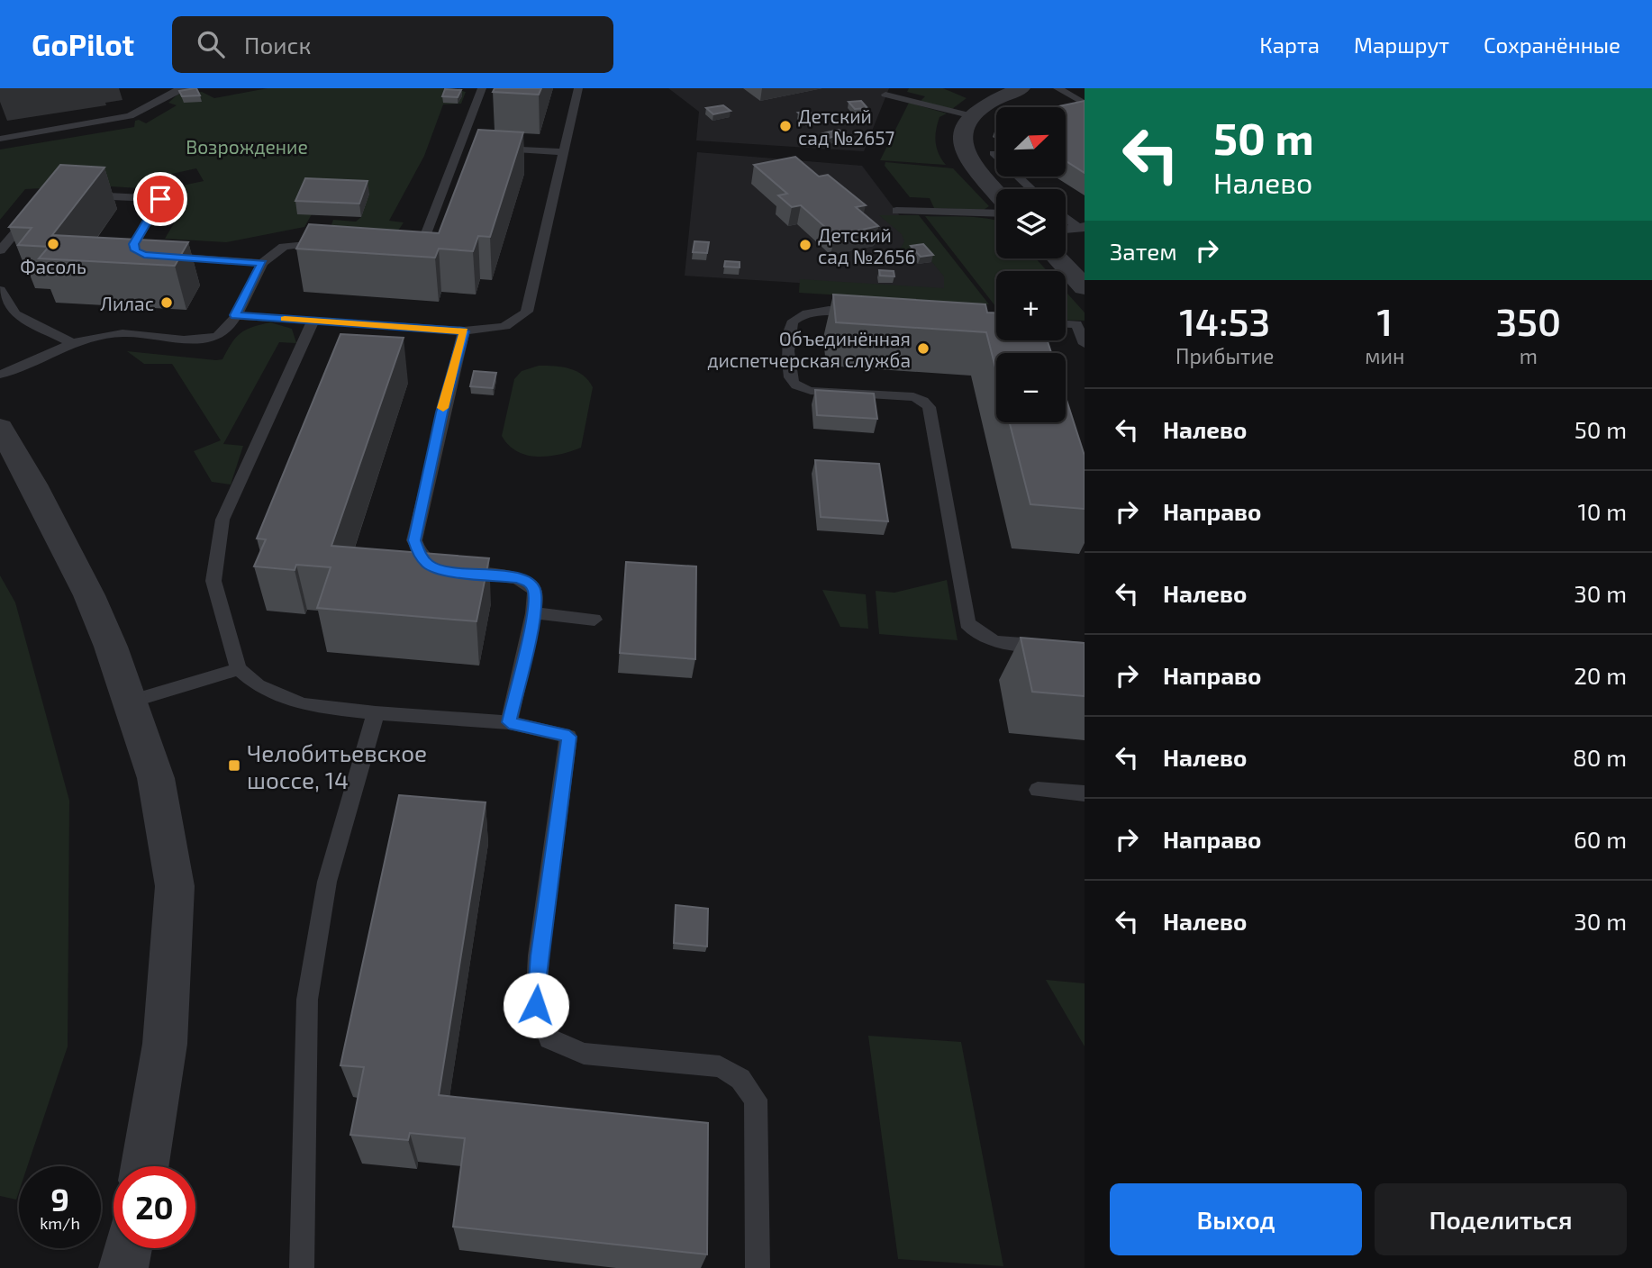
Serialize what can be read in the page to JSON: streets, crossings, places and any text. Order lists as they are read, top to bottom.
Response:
{
  "parks": ["Возрождение"],
  "places": {
    "other": [
      "Детский сад №2657",
      "Фасоль",
      "Детский сад №2656",
      "Лилас",
      "Объединённая диспетчерская служба"
    ],
    "transit": ["Челобитьевское шоссе, 14"]
  },
  "north": "top right",
  "page": {
    "header": "GoPilot",
    "search": "Поиск",
    "nav": ["Карта", "Маршрут", "Сохранённые"],
    "turn": ["50 m", "Налево"],
    "map_buttons": ["+", "−"],
    "then": "Затем",
    "eta": [
      "14:53",
      "Прибытие",
      "1",
      "мин",
      "350",
      "m"
    ],
    "list": [
      {
        "name": "Налево",
        "value": "50 m"
      },
      {
        "name": "Направо",
        "value": "10 m"
      },
      {
        "name": "Налево",
        "value": "30 m"
      },
      {
        "name": "Направо",
        "value": "20 m"
      },
      {
        "name": "Налево",
        "value": "80 m"
      },
      {
        "name": "Направо",
        "value": "60 m"
      },
      {
        "name": "Налево",
        "value": "30 m"
      }
    ],
    "speed": "9 km/h",
    "limit": "20",
    "buttons": ["Выход", "Поделиться"]
  }
}
